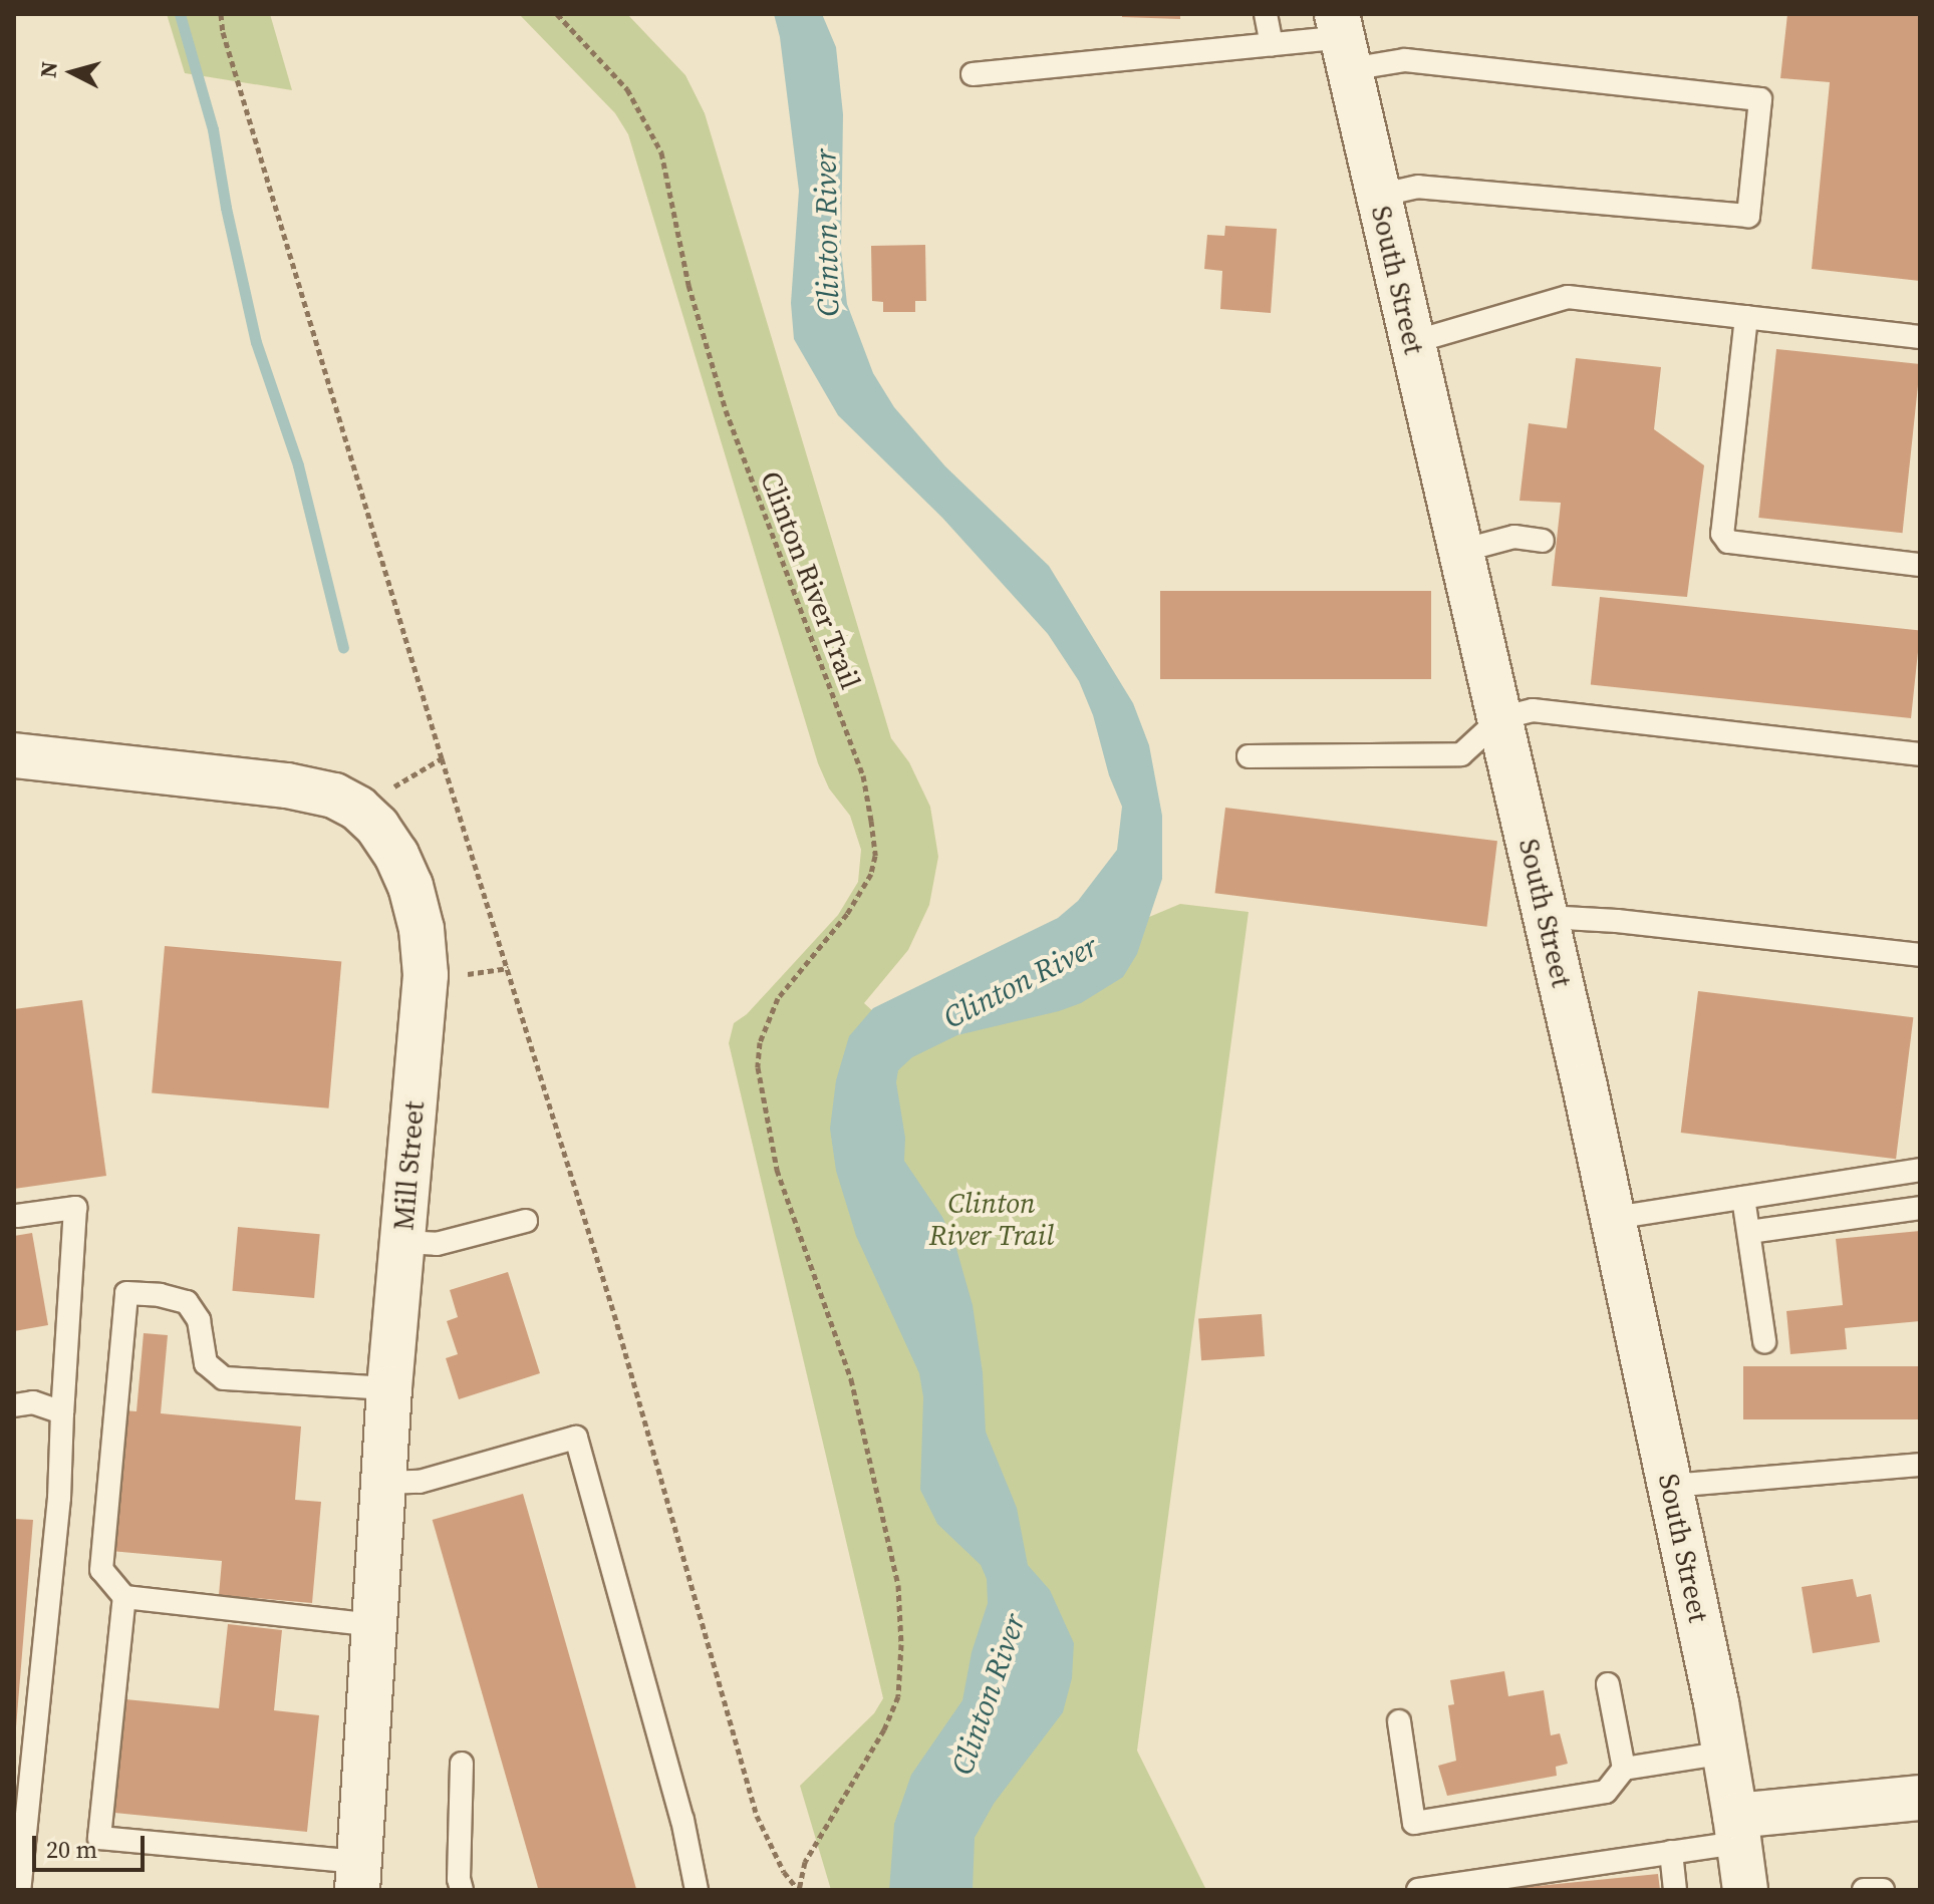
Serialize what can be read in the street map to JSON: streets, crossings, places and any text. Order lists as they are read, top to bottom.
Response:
{
  "streets": {
    "street": ["South Street", "Mill Street"],
    "path": ["Clinton River Trail"]
  },
  "water": ["Clinton River"],
  "parks": ["Clinton River Trail"],
  "scale_bar": "20 m",
  "north": "left"
}
